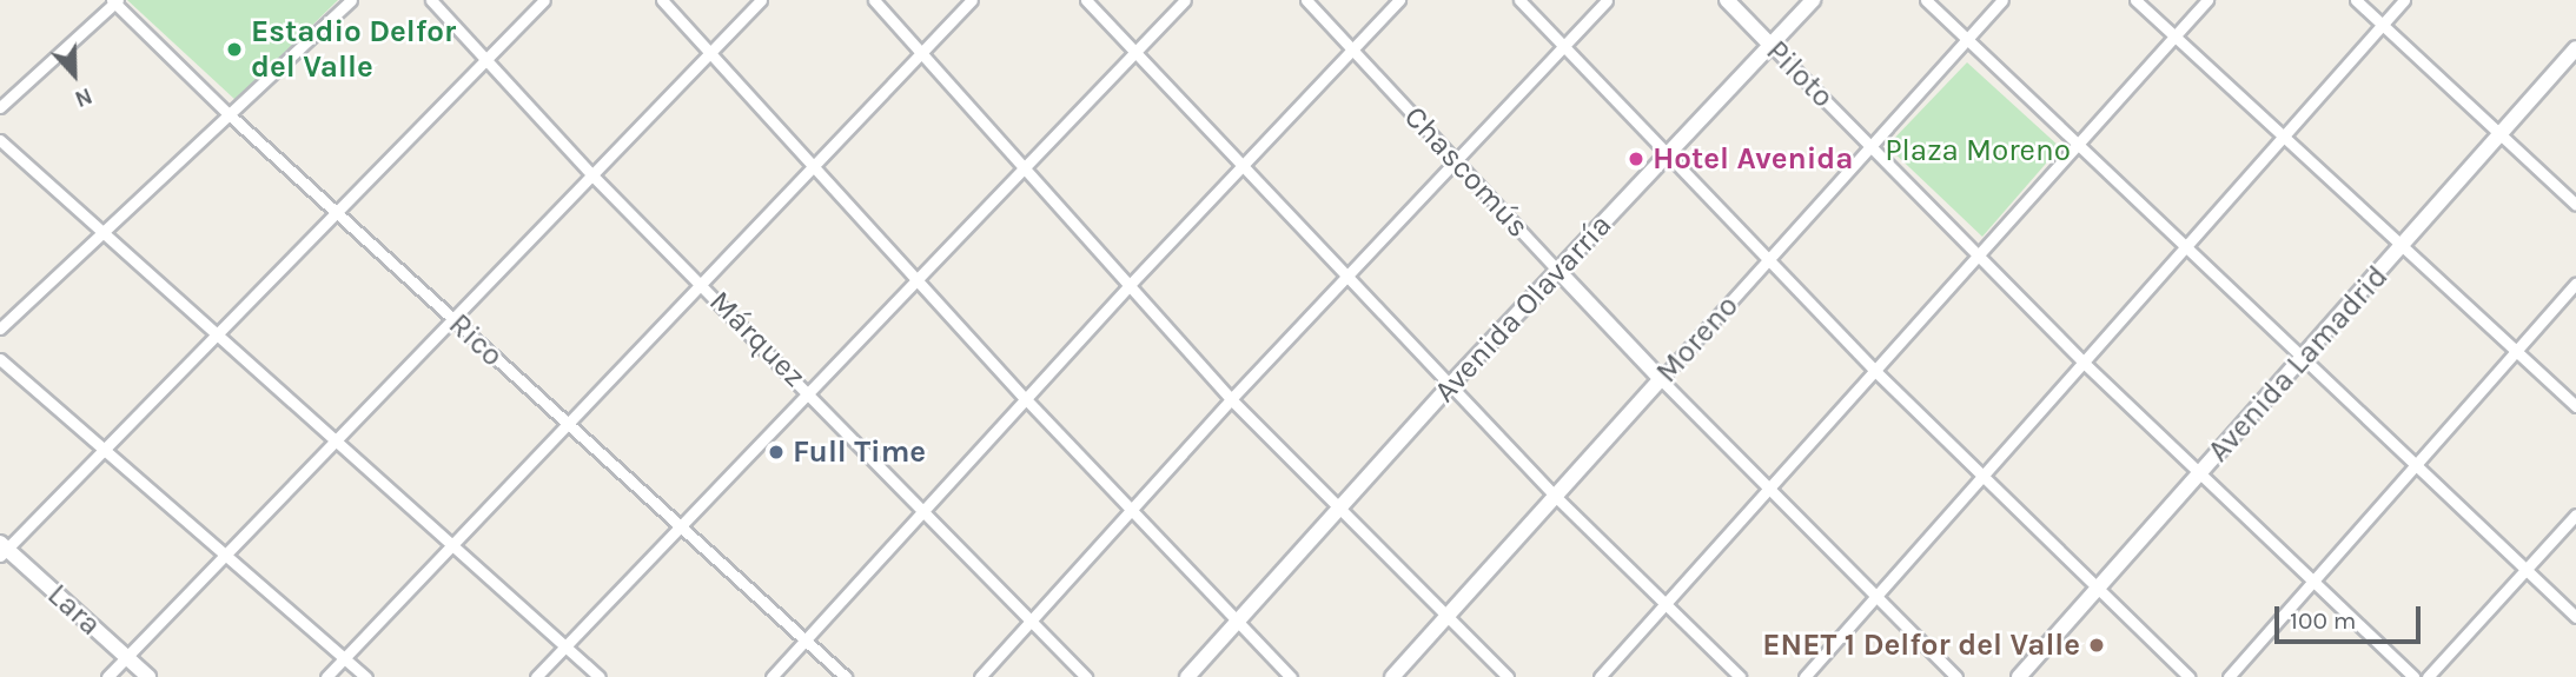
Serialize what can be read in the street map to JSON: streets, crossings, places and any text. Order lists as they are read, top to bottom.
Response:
{
  "streets": {
    "main road": [
      "Piloto",
      "Chascomús",
      "Avenida Olavarría",
      "Moreno",
      "Avenida Lamadrid",
      "Lara"
    ],
    "street": ["Márquez", "Rico"]
  },
  "crossings": [
    ["Piloto", "Avenida Olavarría"],
    ["Piloto", "Moreno"],
    ["Piloto", "Avenida Lamadrid"],
    ["Chascomús", "Avenida Olavarría"],
    ["Chascomús", "Moreno"]
  ],
  "parks": ["Plaza Moreno"],
  "places": [
    "Estadio Delfor del Valle",
    "Hotel Avenida",
    "Full Time",
    "ENET 1 Delfor del Valle"
  ],
  "scale_bar": "100 m",
  "north": "bottom"
}
